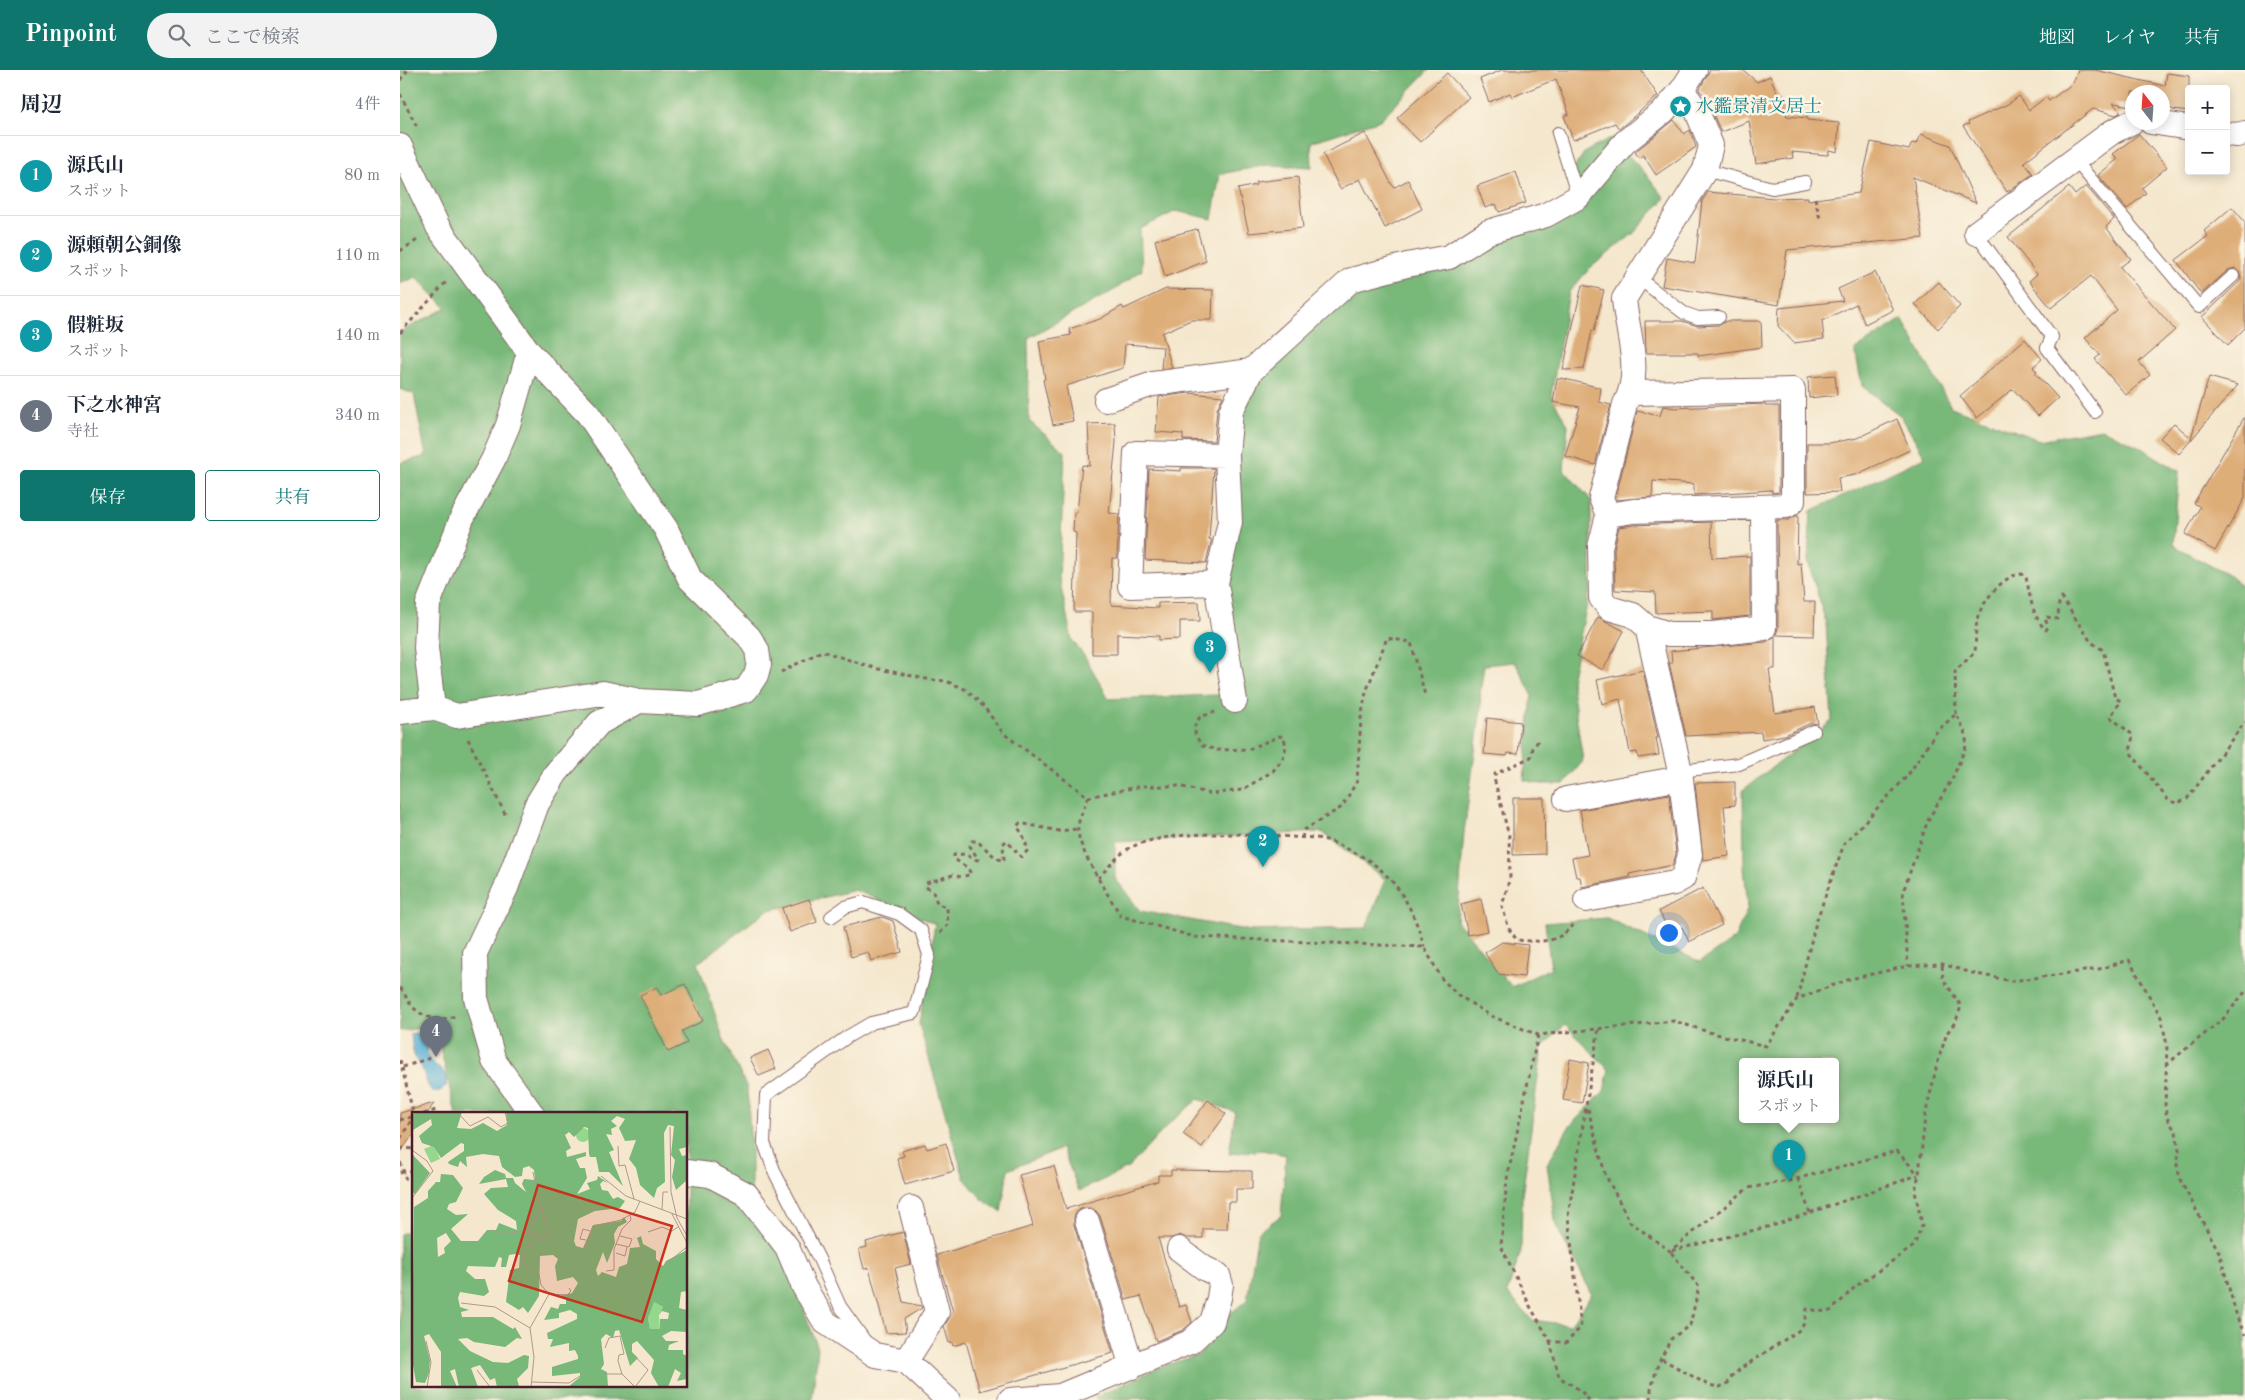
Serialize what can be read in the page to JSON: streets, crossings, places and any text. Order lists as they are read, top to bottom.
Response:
{
  "places": {
    "place": ["水鑑景清文居士"]
  },
  "north": "top",
  "page": {
    "header": "Pinpoint",
    "search": "ここで検索",
    "nav": ["地図", "レイヤ", "共有"],
    "heading": ["周辺", "4件"],
    "map_buttons": ["+", "−"],
    "list": [
      {
        "mark": "1",
        "name": "源氏山",
        "note": "スポット",
        "value": "80 m"
      },
      {
        "mark": "2",
        "name": "源頼朝公銅像",
        "note": "スポット",
        "value": "110 m"
      },
      {
        "mark": "3",
        "name": "假粧坂",
        "note": "スポット",
        "value": "140 m"
      },
      {
        "mark": "4",
        "name": "下之水神宮",
        "note": "寺社",
        "value": "340 m"
      }
    ],
    "buttons": ["保存", "共有"],
    "pins": [
      "3",
      "2",
      "4",
      "1"
    ],
    "popup": ["源氏山", "スポット"]
  }
}
